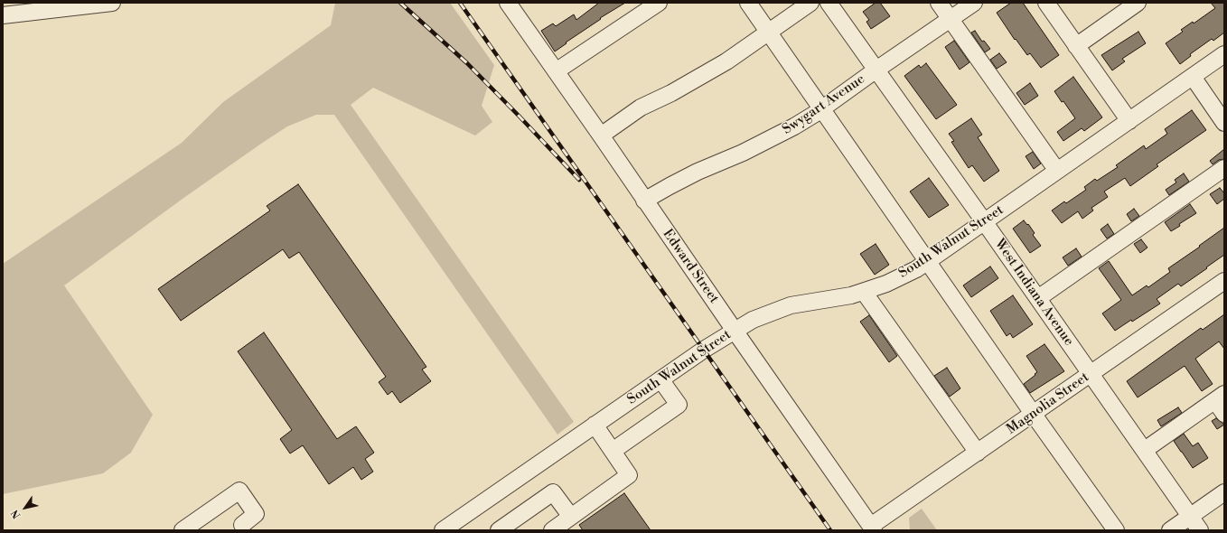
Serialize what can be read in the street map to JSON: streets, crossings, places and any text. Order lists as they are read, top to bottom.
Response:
{
  "streets": {
    "street": [
      "Swygart Avenue",
      "South Walnut Street",
      "Edward Street",
      "West Indiana Avenue",
      "Magnolia Street"
    ]
  },
  "crossings": [
    ["Swygart Avenue", "Edward Street"],
    ["Swygart Avenue", "West Indiana Avenue"],
    ["South Walnut Street", "Edward Street"],
    ["South Walnut Street", "West Indiana Avenue"],
    ["Edward Street", "Magnolia Street"],
    ["West Indiana Avenue", "Magnolia Street"]
  ],
  "north": "bottom left"
}
